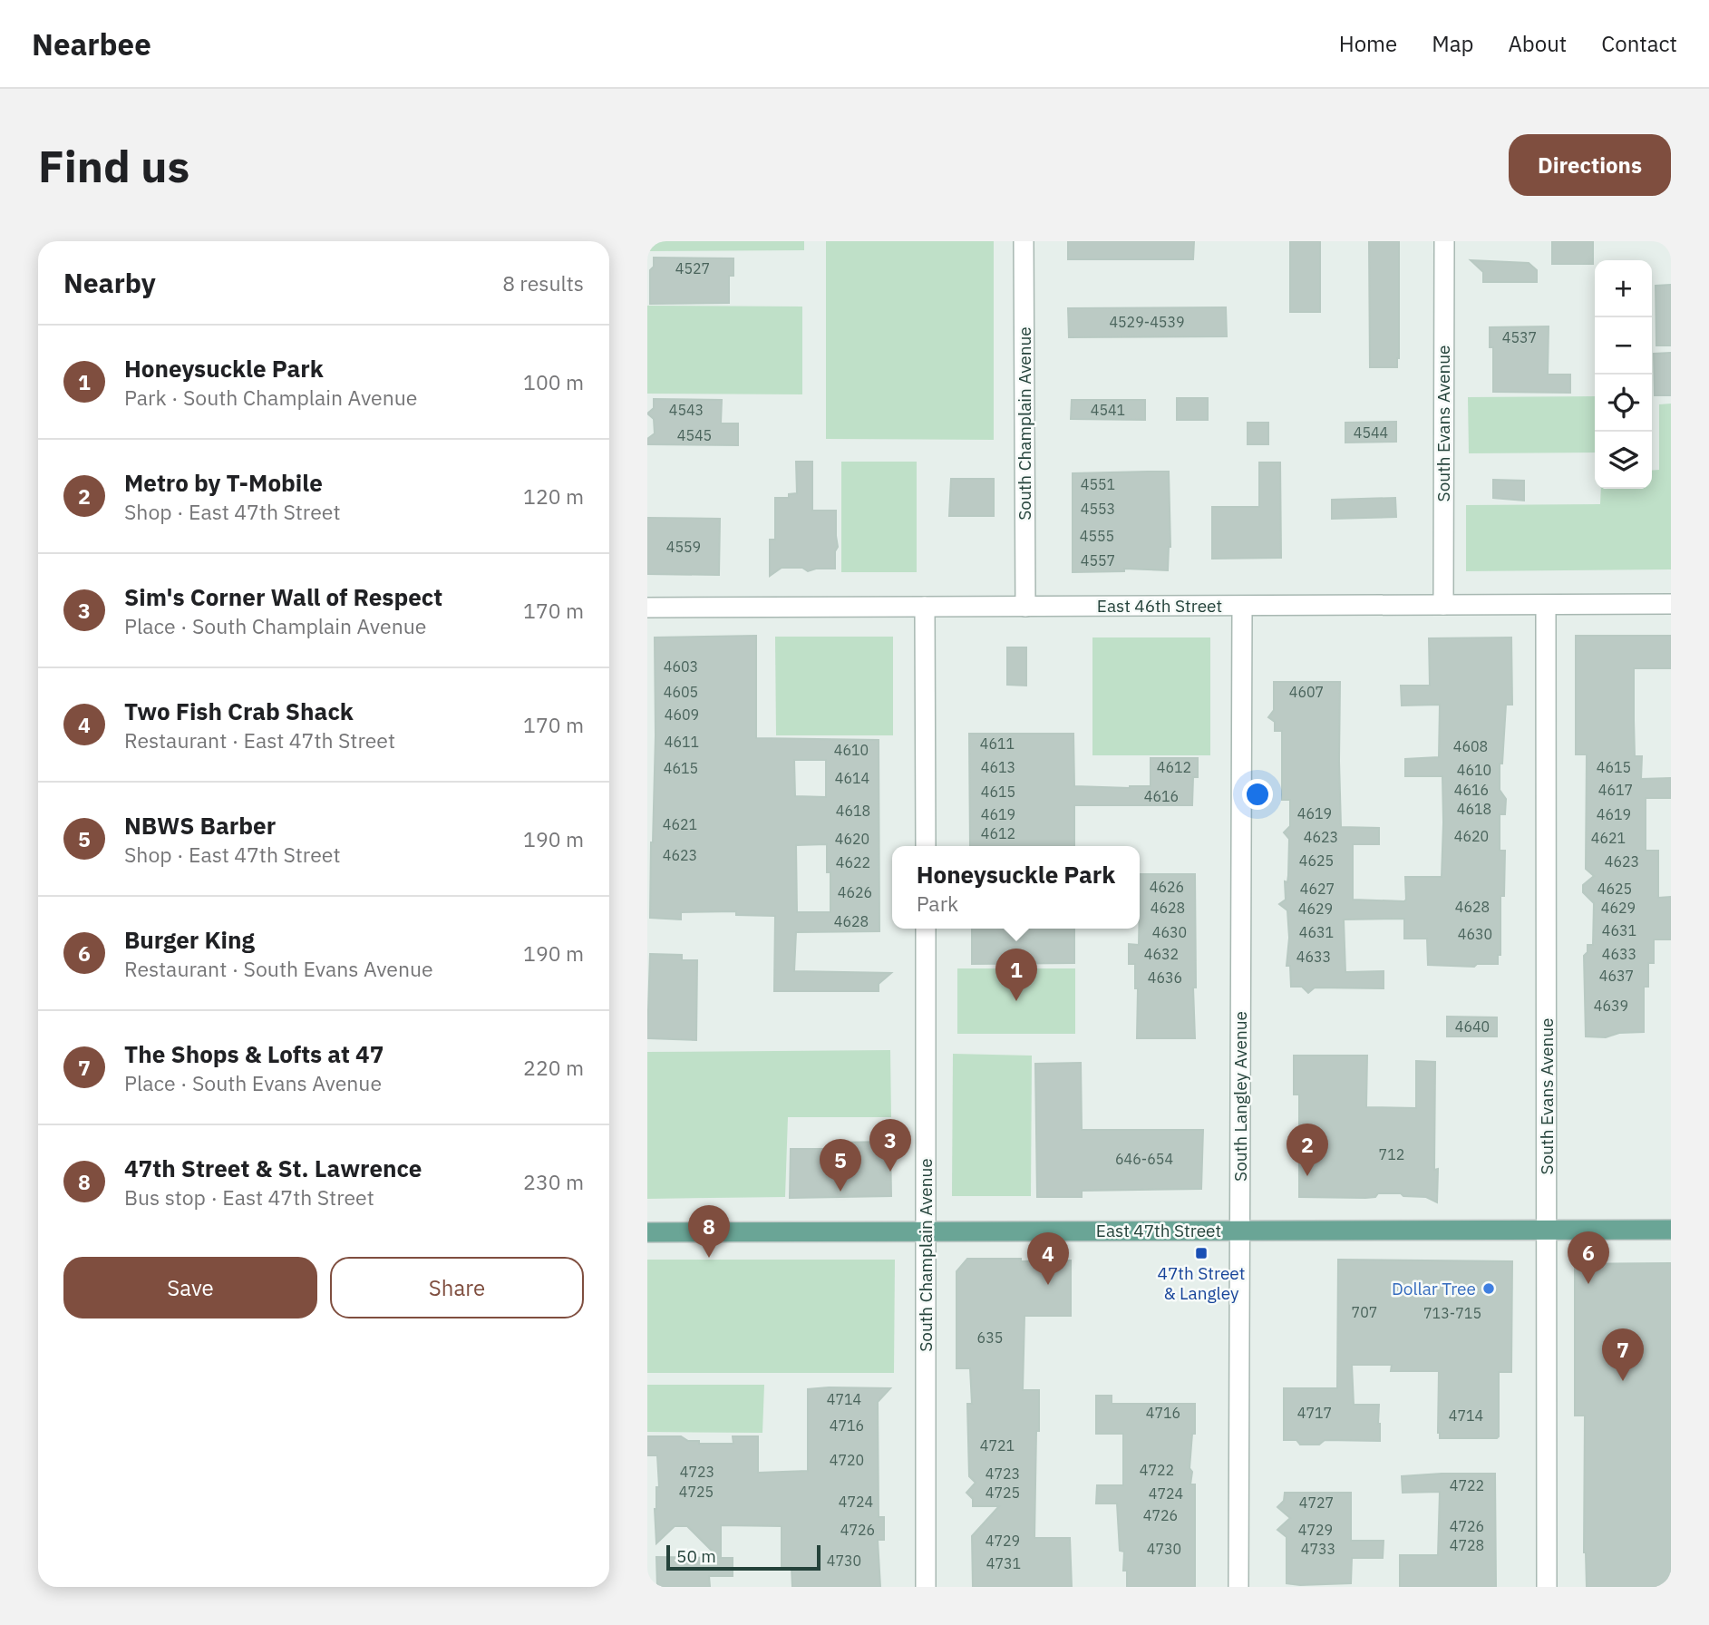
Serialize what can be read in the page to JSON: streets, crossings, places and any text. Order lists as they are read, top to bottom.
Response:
{
  "streets": {
    "main road": ["East 47th Street"],
    "street": [
      "South Champlain Avenue",
      "South Evans Avenue",
      "East 46th Street",
      "South Langley Avenue"
    ]
  },
  "crossings": [
    ["South Champlain Avenue", "East 46th Street"],
    ["South Champlain Avenue", "East 47th Street"],
    ["South Evans Avenue", "East 46th Street"],
    ["South Evans Avenue", "East 47th Street"],
    ["East 46th Street", "South Langley Avenue"],
    ["South Langley Avenue", "East 47th Street"]
  ],
  "places": {
    "transit": ["47th Street & Langley"],
    "other": ["Dollar Tree"]
  },
  "house_numbers": [
    "4527",
    "4529-4539",
    "4537",
    "4543",
    "4541",
    "4544",
    "4545",
    "4551",
    "4553",
    "4555",
    "4559",
    "4557",
    "4603",
    "4605",
    "4607",
    "4609",
    "4611",
    "4611",
    "4608",
    "4610",
    "4613",
    "4612",
    "4615",
    "4615",
    "4610",
    "4614",
    "4616",
    "4617",
    "4615",
    "4616",
    "4618",
    "4618",
    "4619",
    "4619",
    "4619",
    "4621",
    "4612",
    "4620",
    "4623",
    "4621",
    "4620",
    "4623",
    "4625",
    "4623",
    "4622",
    "4626",
    "4627",
    "4625",
    "4626",
    "4628",
    "4628",
    "4629",
    "4629",
    "4628",
    "4631",
    "4630",
    "4631",
    "4630",
    "4632",
    "4633",
    "4633",
    "4637",
    "4636",
    "4639",
    "4640",
    "712",
    "646-654",
    "707",
    "713-715",
    "635",
    "4714",
    "4716",
    "4717",
    "4714",
    "4716",
    "4721",
    "4720",
    "4722",
    "4723",
    "4723",
    "4722",
    "4725",
    "4725",
    "4724",
    "4724",
    "4727",
    "4726",
    "4726",
    "4726",
    "4729",
    "4729",
    "4728",
    "4730",
    "4733",
    "4730",
    "4731"
  ],
  "scale_bar": "50 m",
  "page": {
    "header": "Nearbee",
    "nav": [
      "Home",
      "Map",
      "About",
      "Contact"
    ],
    "buttons": [
      "Directions",
      ["Save", "Share"]
    ],
    "title": "Find us",
    "heading": ["Nearby", "8 results"],
    "map_buttons": ["+", "−"],
    "list": [
      {
        "mark": "1",
        "name": "Honeysuckle Park",
        "note": "Park · South Champlain Avenue",
        "value": "100 m"
      },
      {
        "mark": "2",
        "name": "Metro by T-Mobile",
        "note": "Shop · East 47th Street",
        "value": "120 m"
      },
      {
        "mark": "3",
        "name": "Sim's Corner Wall of Respect",
        "note": "Place · South Champlain Avenue",
        "value": "170 m"
      },
      {
        "mark": "4",
        "name": "Two Fish Crab Shack",
        "note": "Restaurant · East 47th Street",
        "value": "170 m"
      },
      {
        "mark": "5",
        "name": "NBWS Barber",
        "note": "Shop · East 47th Street",
        "value": "190 m"
      },
      {
        "mark": "6",
        "name": "Burger King",
        "note": "Restaurant · South Evans Avenue",
        "value": "190 m"
      },
      {
        "mark": "7",
        "name": "The Shops & Lofts at 47",
        "note": "Place · South Evans Avenue",
        "value": "220 m"
      },
      {
        "mark": "8",
        "name": "47th Street & St. Lawrence",
        "note": "Bus stop · East 47th Street",
        "value": "230 m"
      }
    ],
    "popup": ["Honeysuckle Park", "Park"],
    "pins": [
      "1",
      "3",
      "2",
      "5",
      "8",
      "6",
      "4",
      "7"
    ],
    "scale": "50 m"
  }
}
